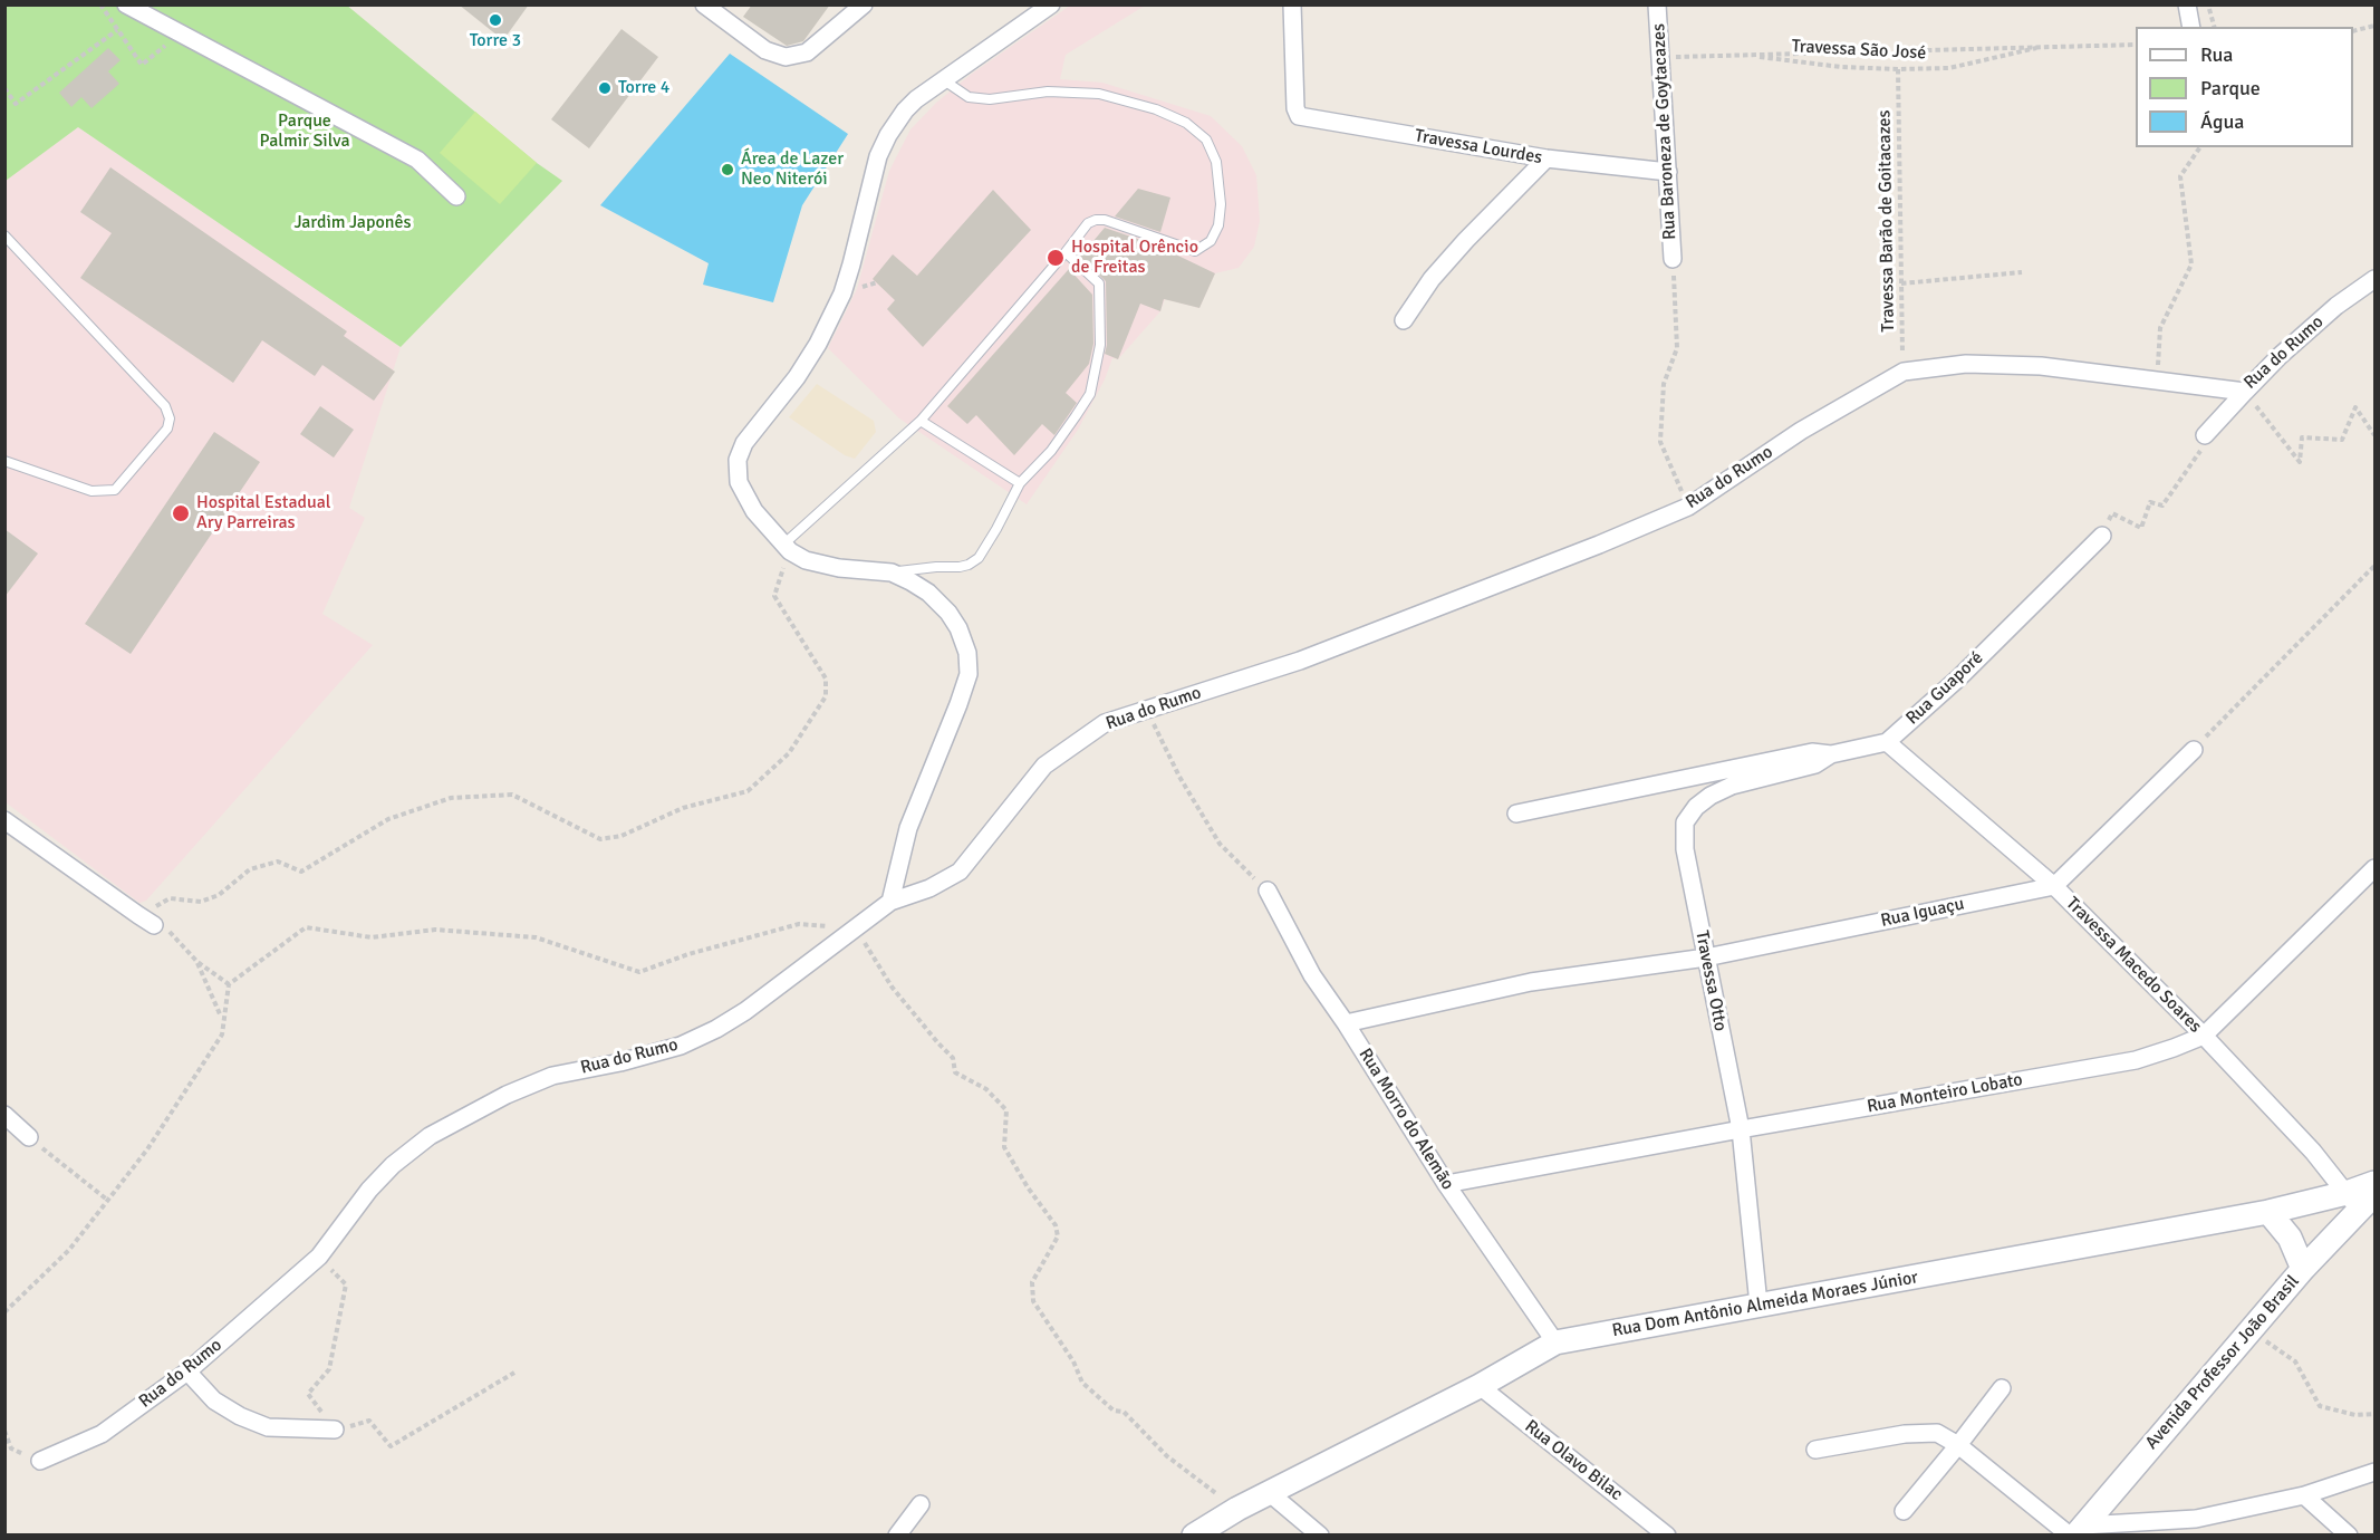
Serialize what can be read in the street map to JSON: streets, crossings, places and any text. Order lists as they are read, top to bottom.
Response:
{
  "streets": {
    "main road": ["Rua Dom Antônio Almeida Moraes Júnior", "Avenida Professor João Brasil"],
    "street": [
      "Rua Baroneza de Goytacazes",
      "Travessa Lourdes",
      "Rua do Rumo",
      "Rua Guaporé",
      "Rua Iguaçu",
      "Travessa Macedo Soares",
      "Travessa Otto",
      "Rua Monteiro Lobato",
      "Rua Morro do Alemão",
      "Rua Olavo Bilac"
    ],
    "path": ["Travessa São José", "Travessa Barão de Goitacazes"]
  },
  "crossings": [
    ["Travessa São José", "Rua Baroneza de Goytacazes"],
    ["Travessa São José", "Travessa Barão de Goitacazes"],
    ["Rua Baroneza de Goytacazes", "Travessa Lourdes"],
    ["Travessa Barão de Goitacazes", "Rua do Rumo"],
    ["Rua Guaporé", "Travessa Macedo Soares"],
    ["Rua Guaporé", "Travessa Otto"],
    ["Rua Iguaçu", "Travessa Macedo Soares"],
    ["Rua Iguaçu", "Travessa Otto"],
    ["Rua Iguaçu", "Rua Morro do Alemão"],
    ["Travessa Macedo Soares", "Rua Monteiro Lobato"],
    ["Travessa Macedo Soares", "Rua Dom Antônio Almeida Moraes Júnior"],
    ["Travessa Macedo Soares", "Avenida Professor João Brasil"],
    ["Travessa Otto", "Rua Monteiro Lobato"],
    ["Travessa Otto", "Rua Dom Antônio Almeida Moraes Júnior"],
    ["Rua Monteiro Lobato", "Rua Morro do Alemão"],
    ["Rua Morro do Alemão", "Rua Dom Antônio Almeida Moraes Júnior"],
    ["Rua Dom Antônio Almeida Moraes Júnior", "Avenida Professor João Brasil"],
    ["Rua Dom Antônio Almeida Moraes Júnior", "Rua Olavo Bilac"]
  ],
  "parks": ["Parque Palmir Silva", "Jardim Japonês"],
  "places": [
    "Torre 3",
    "Torre 4",
    "Área de Lazer Neo Niterói",
    "Hospital Orêncio de Freitas",
    "Hospital Estadual Ary Parreiras"
  ],
  "legend": ["Rua", "Parque", "Água"]
}
